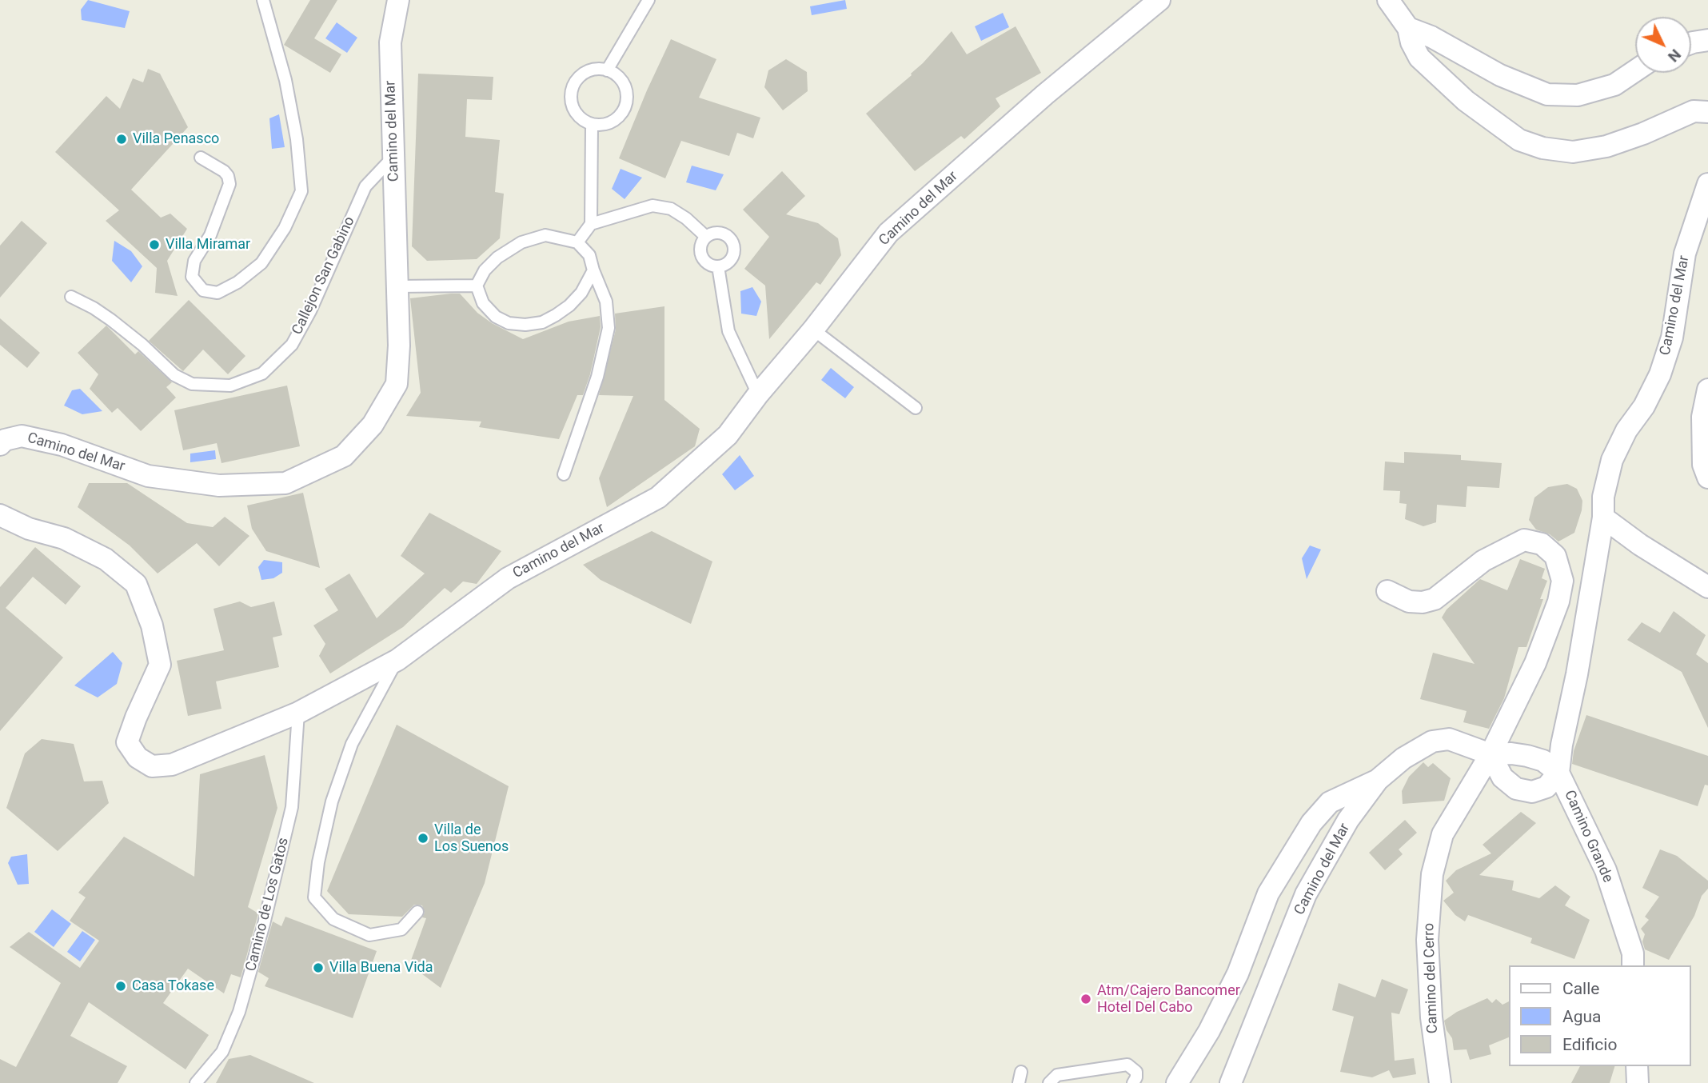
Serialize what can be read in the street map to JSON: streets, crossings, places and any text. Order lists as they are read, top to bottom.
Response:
{
  "streets": {
    "street": ["Camino del Mar", "Camino Grande", "Camino del Cerro"],
    "lane": ["Callejon San Gabino", "Camino de Los Gatos"]
  },
  "crossings": [
    ["Camino del Mar", "Callejon San Gabino"],
    ["Camino del Mar", "Camino Grande"],
    ["Camino del Mar", "Camino de Los Gatos"],
    ["Camino del Mar", "Camino del Cerro"]
  ],
  "places": [
    "Villa Penasco",
    "Villa Miramar",
    "Villa de Los Suenos",
    "Villa Buena Vida",
    "Casa Tokase",
    "Atm/Cajero Bancomer Hotel Del Cabo"
  ],
  "legend": ["Calle", "Agua", "Edificio"],
  "north": "bottom right"
}
